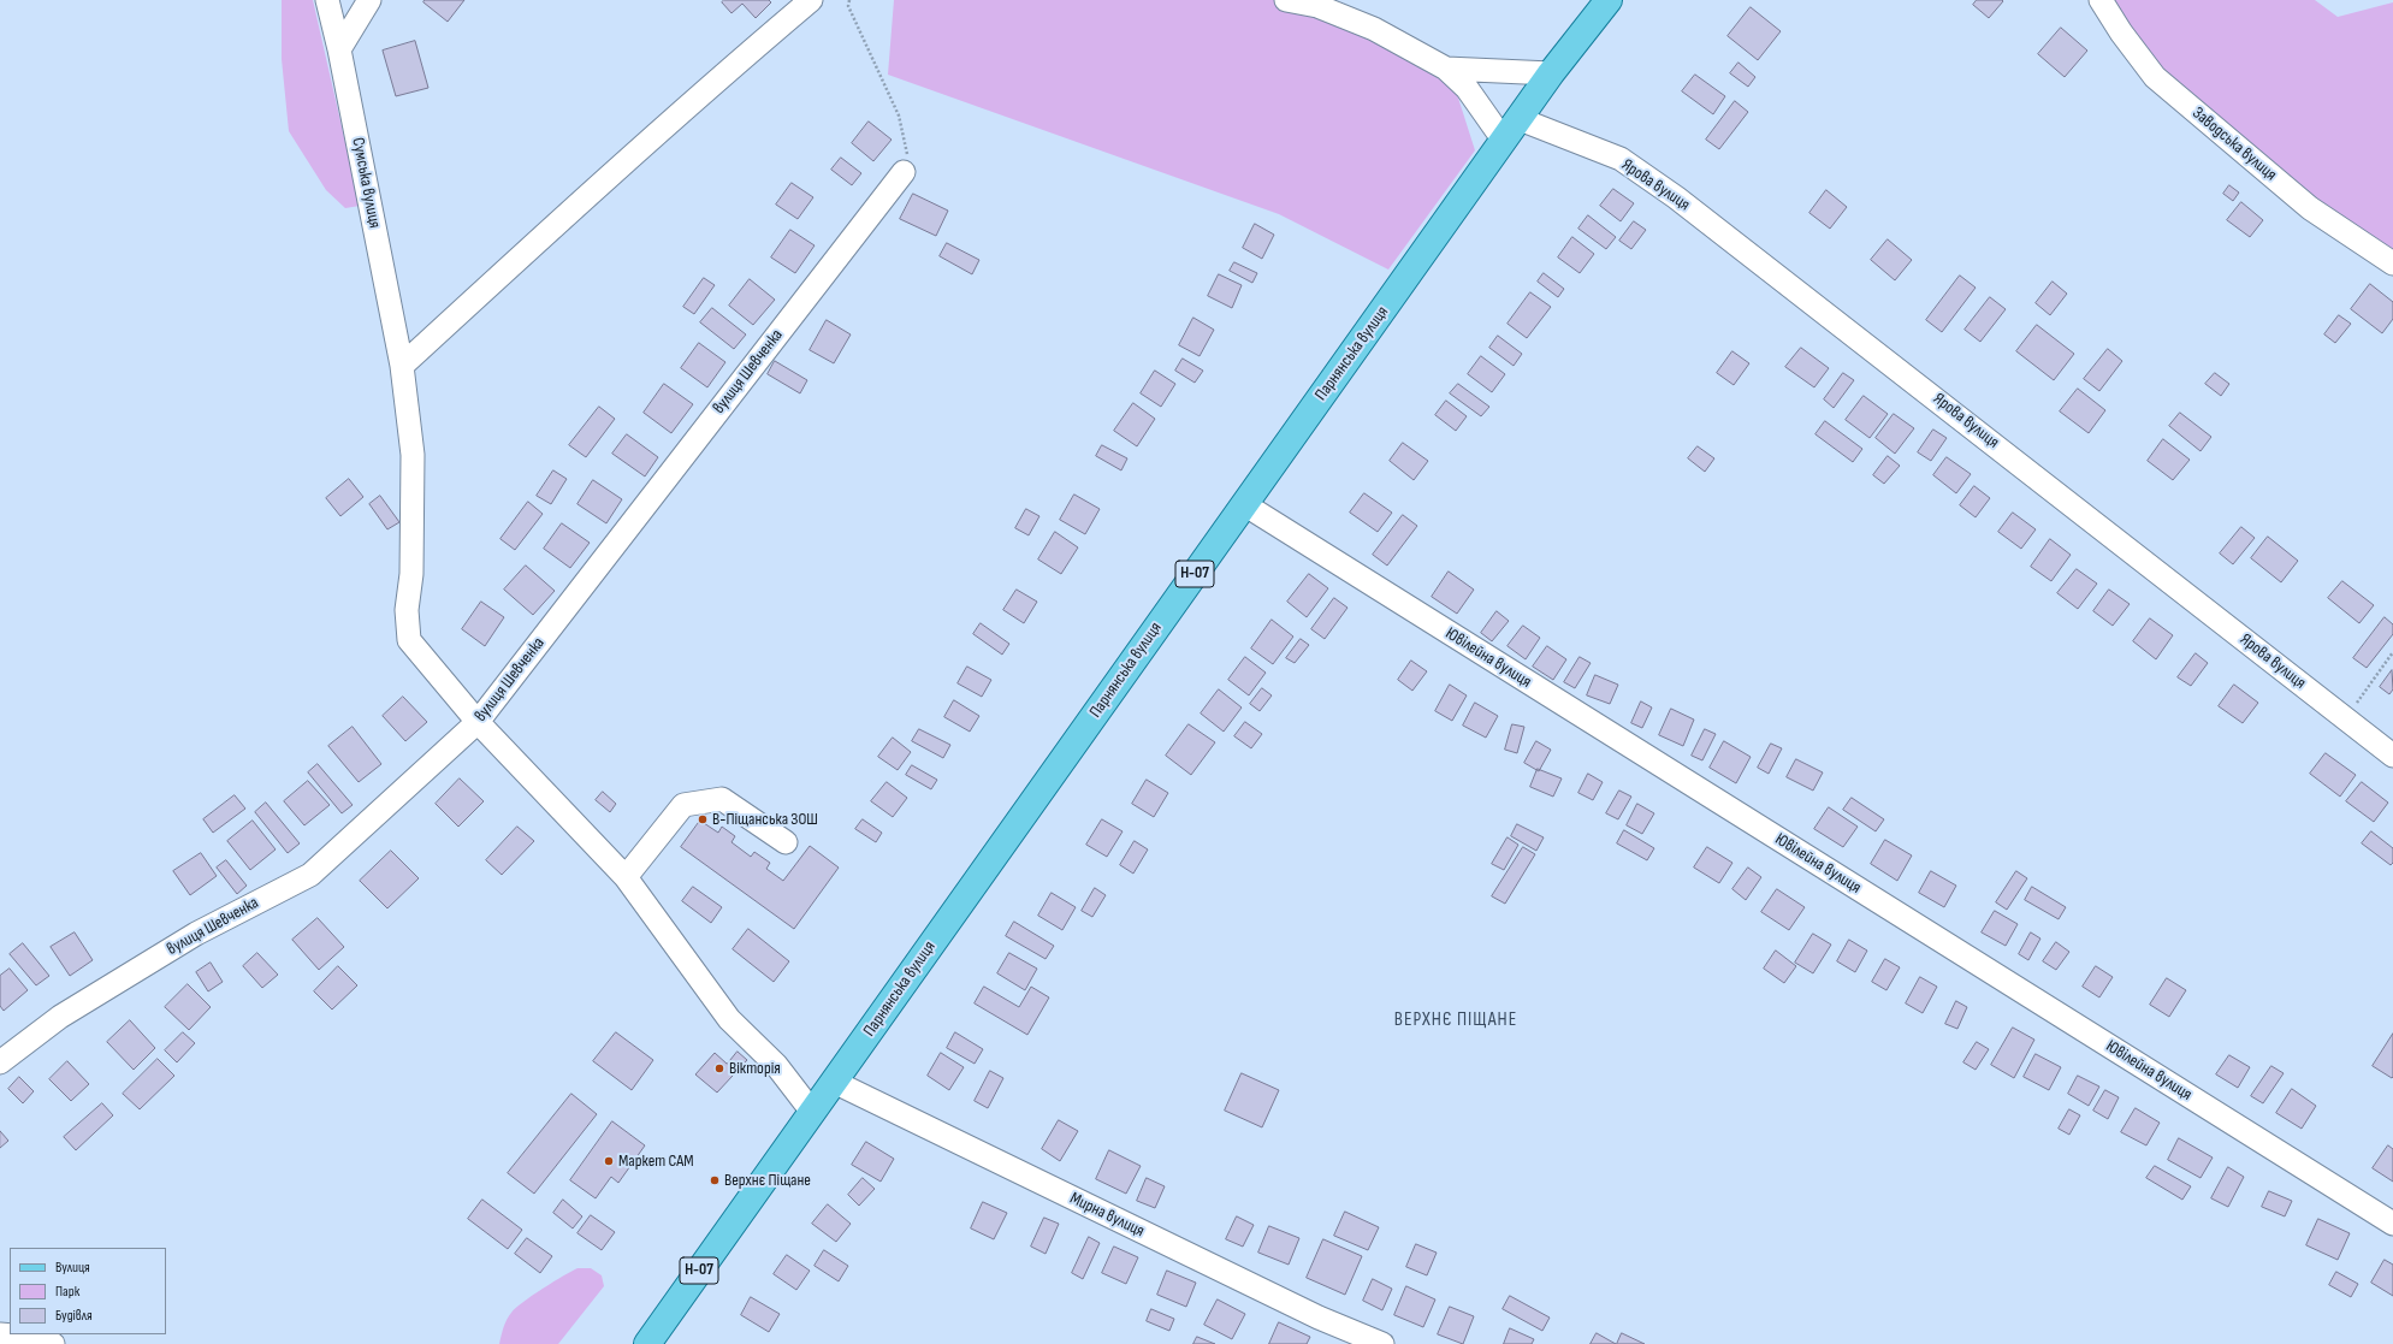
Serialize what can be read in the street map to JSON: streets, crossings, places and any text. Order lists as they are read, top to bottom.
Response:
{
  "streets": {
    "main road": ["Парнянська вулиця", "Н-07"],
    "street": [
      "Заводська вулиця",
      "Сумська вулиця",
      "Ярова вулиця",
      "вулиця Шевченка",
      "Ювілейна вулиця",
      "Мирна вулиця"
    ]
  },
  "crossings": [
    ["Сумська вулиця", "Парнянська вулиця"],
    ["Сумська вулиця", "вулиця Шевченка"],
    ["Ярова вулиця", "Парнянська вулиця"],
    ["Парнянська вулиця", "Ювілейна вулиця"],
    ["Парнянська вулиця", "Мирна вулиця"]
  ],
  "districts": ["ВЕРХНЄ ПІЩАНЕ"],
  "places": [
    "В-Піщанська ЗОШ",
    "Вікторія",
    "Маркет САМ",
    "Верхнє Піщане"
  ],
  "legend": ["Вулиця", "Парк", "Будівля"]
}
